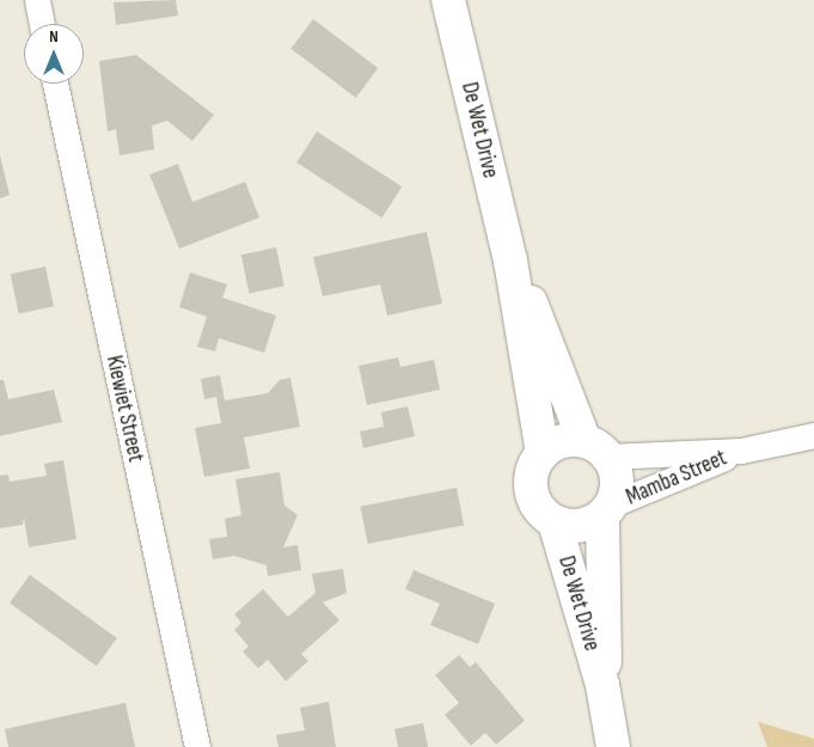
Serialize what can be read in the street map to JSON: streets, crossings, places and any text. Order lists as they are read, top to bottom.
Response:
{
  "streets": {
    "street": ["De Wet Drive", "Kiewiet Street", "Mamba Street"]
  },
  "crossings": [
    ["De Wet Drive", "Mamba Street"]
  ],
  "north": "top"
}
